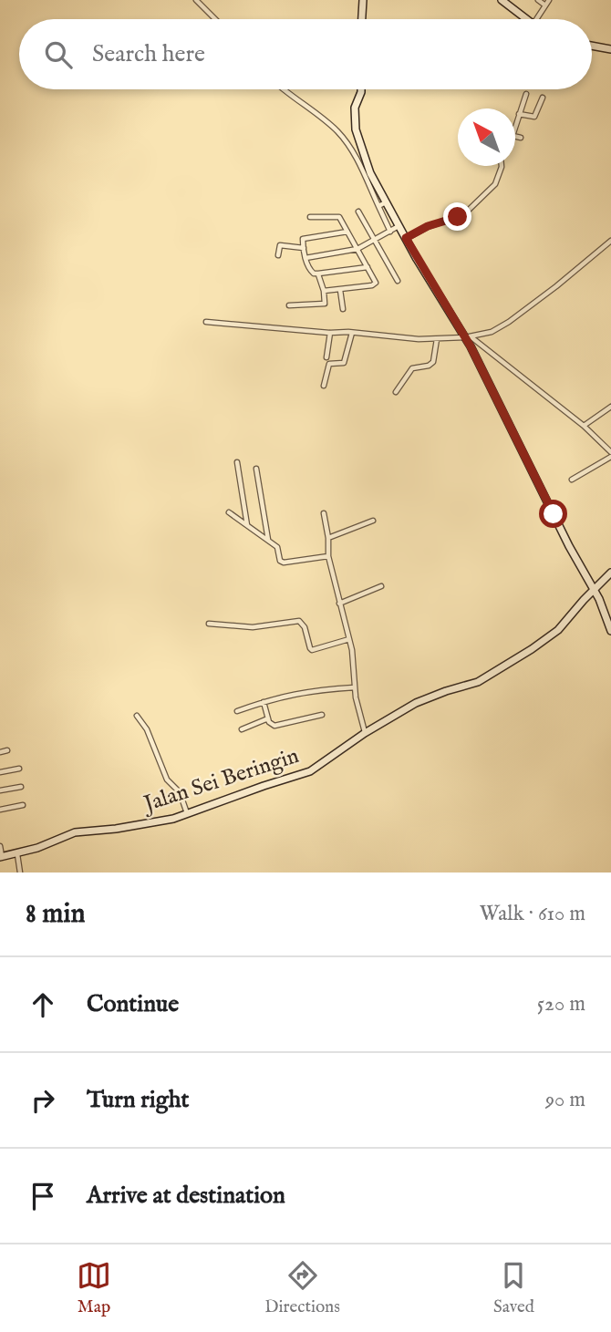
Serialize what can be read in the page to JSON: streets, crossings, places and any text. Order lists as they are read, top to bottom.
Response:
{
  "streets": {
    "street": ["Jalan Sei Beringin"]
  },
  "north": "top left",
  "page": {
    "search": "Search here",
    "heading": ["8 min", "Walk · 610 m"],
    "list": [
      ["Continue", "520 m"],
      ["Turn right", "90 m"],
      "Arrive at destination"
    ],
    "nav": ["Map", "Directions", "Saved"]
  }
}
